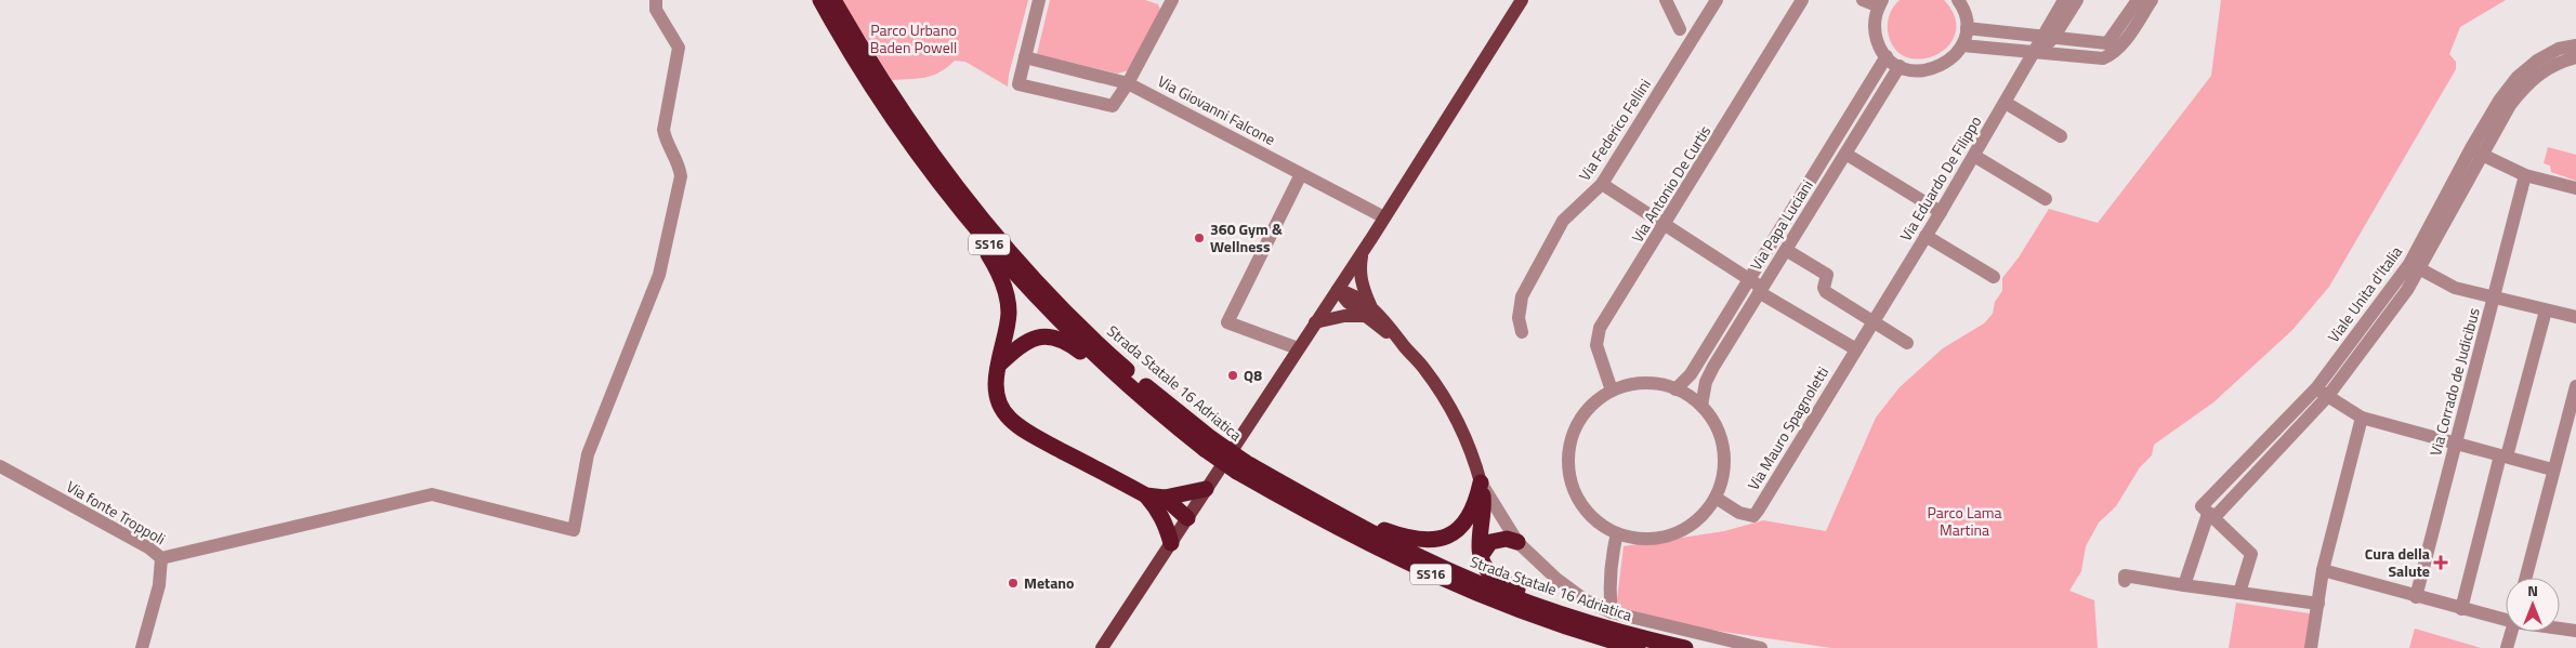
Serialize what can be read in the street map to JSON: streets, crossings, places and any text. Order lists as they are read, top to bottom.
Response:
{
  "streets": {
    "highway": ["SS16", "Strada Statale 16 Adriatica"],
    "street": [
      "Via Giovanni Falcone",
      "Via Federico Fellini",
      "Via Eduardo De Filippo",
      "Via Antonio De Curtis",
      "Via Papa Luciani",
      "Viale Unita d'Italia",
      "Via Corrado de Judicibus",
      "Via Mauro Spagnoletti",
      "Via fonte Troppoli"
    ]
  },
  "crossings": [
    ["Via Eduardo De Filippo", "Via Mauro Spagnoletti"],
    ["Via Antonio De Curtis", "Via Papa Luciani"],
    ["Via Antonio De Curtis", "Via Mauro Spagnoletti"],
    ["Via Papa Luciani", "Via Mauro Spagnoletti"]
  ],
  "parks": ["Parco Urbano Baden Powell", "Parco Lama Martina"],
  "places": {
    "other": ["360 Gym & Wellness", "Q8", "Metano"],
    "health": ["Cura della Salute"]
  },
  "north": "top"
}
